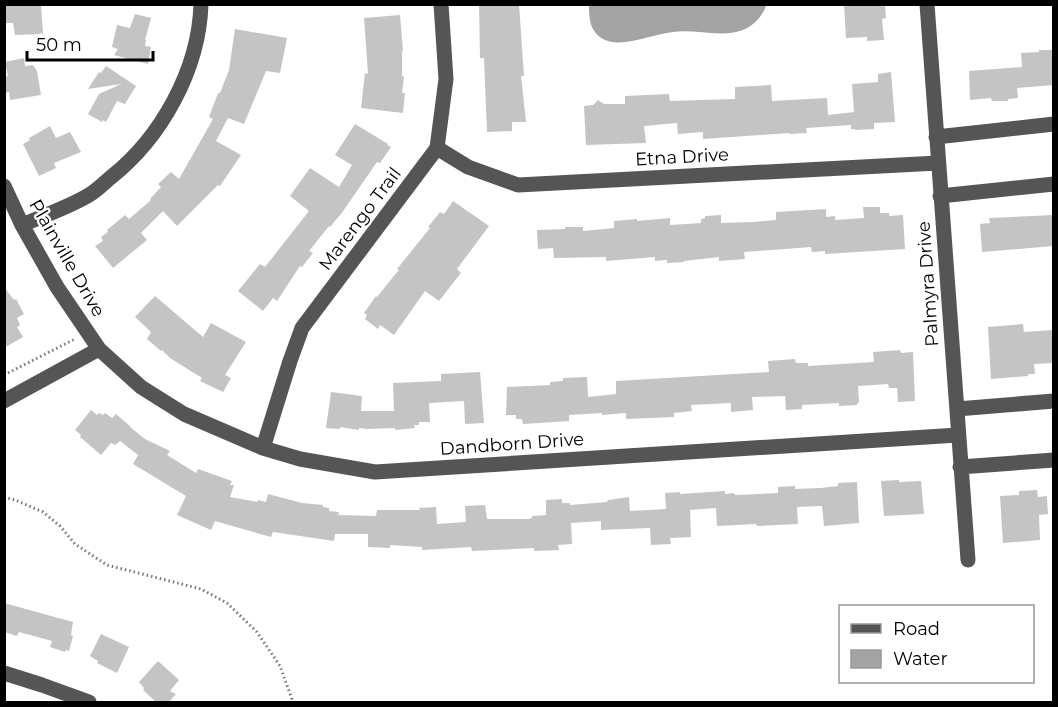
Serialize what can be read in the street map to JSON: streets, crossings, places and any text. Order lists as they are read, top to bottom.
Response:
{
  "streets": {
    "street": [
      "Etna Drive",
      "Marengo Trail",
      "Plainville Drive",
      "Palmyra Drive",
      "Dandborn Drive"
    ]
  },
  "crossings": [
    ["Etna Drive", "Marengo Trail"],
    ["Etna Drive", "Palmyra Drive"],
    ["Marengo Trail", "Dandborn Drive"],
    ["Plainville Drive", "Dandborn Drive"],
    ["Palmyra Drive", "Dandborn Drive"]
  ],
  "legend": ["Road", "Water"],
  "scale_bar": "50 m"
}
